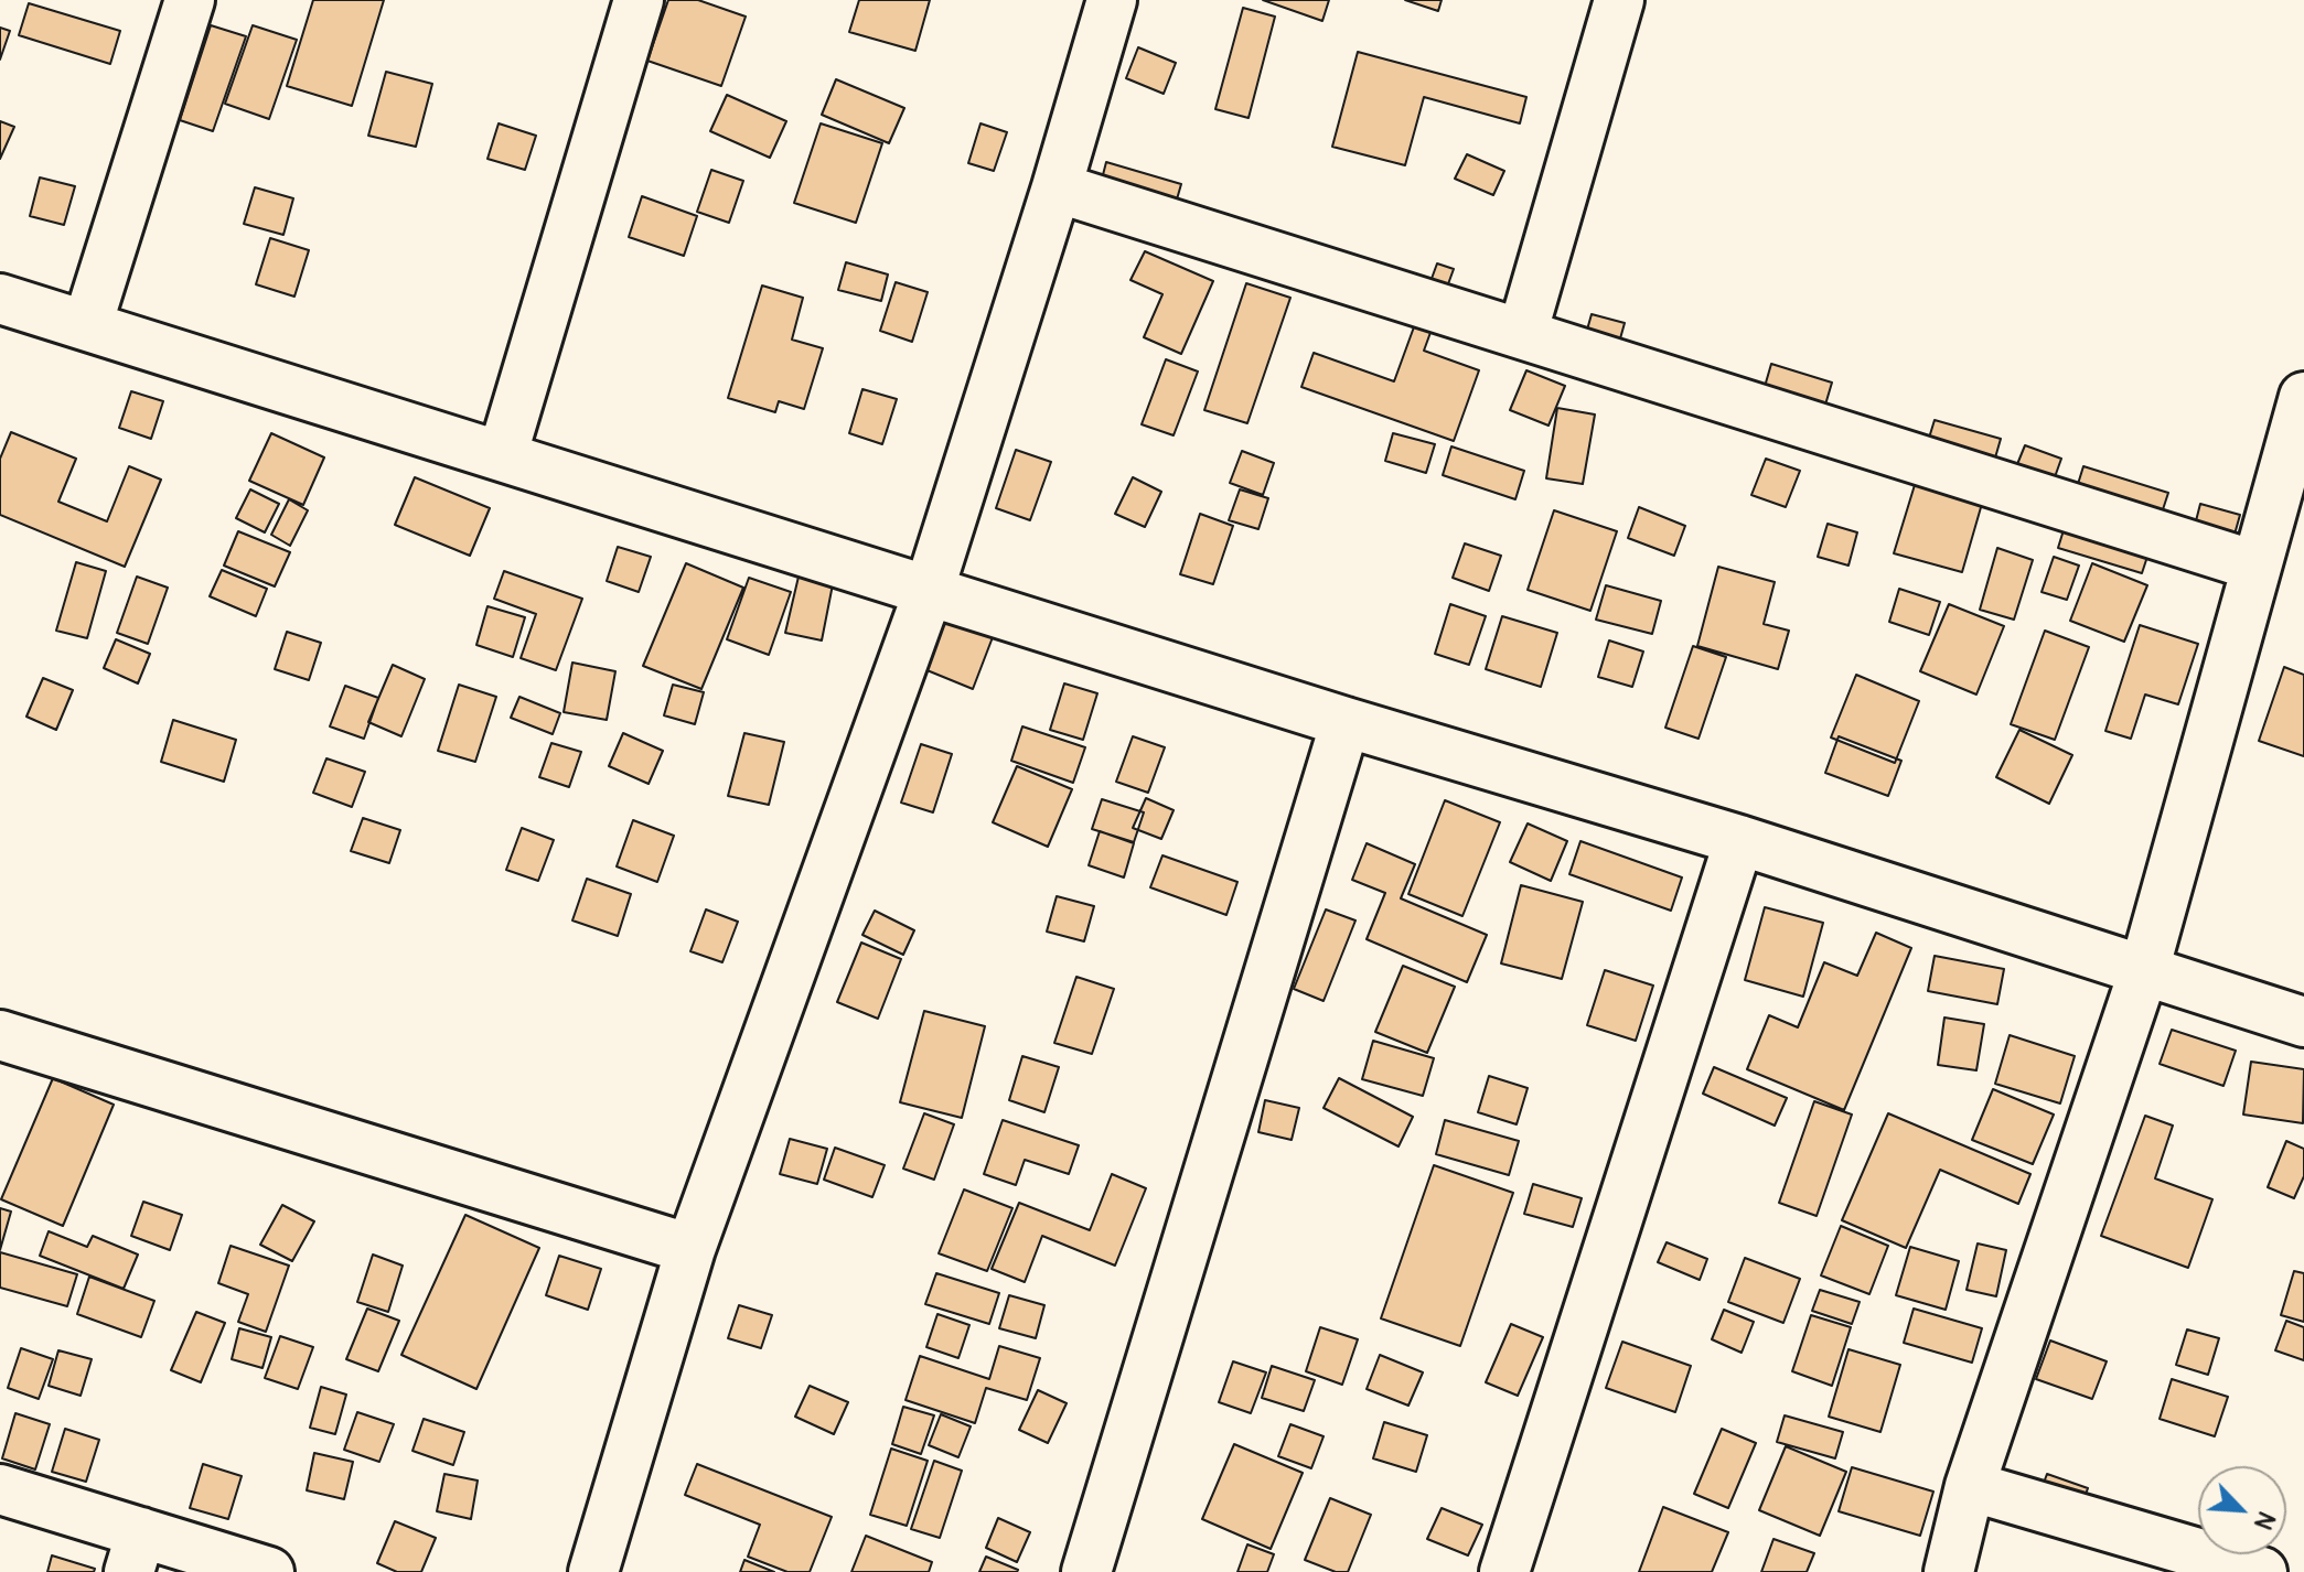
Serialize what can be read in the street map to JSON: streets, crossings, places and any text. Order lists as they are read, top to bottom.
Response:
{
  "north": "bottom right"
}
